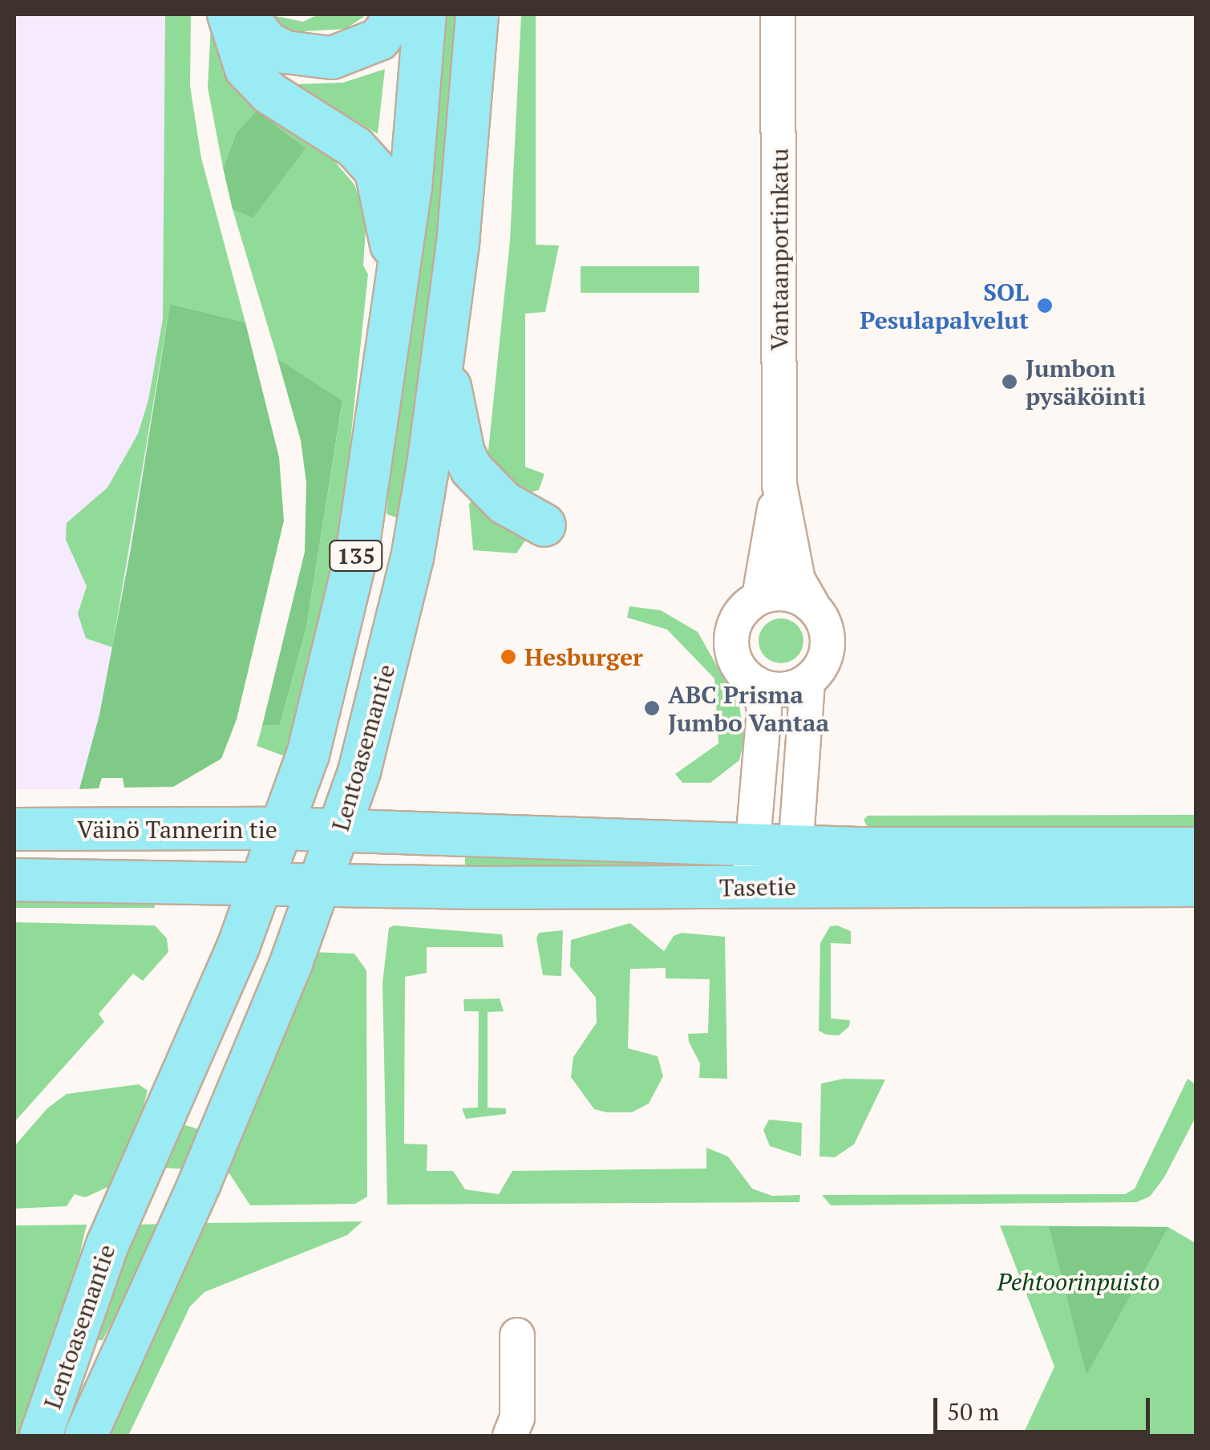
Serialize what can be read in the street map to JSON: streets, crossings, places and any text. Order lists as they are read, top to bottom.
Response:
{
  "streets": {
    "main road": [
      "135",
      "Lentoasemantie",
      "Väinö Tannerin tie",
      "Tasetie"
    ],
    "street": ["Vantaanportinkatu"]
  },
  "crossings": [
    ["Vantaanportinkatu", "Tasetie"],
    ["Lentoasemantie", "Väinö Tannerin tie"],
    ["Lentoasemantie", "Tasetie"],
    ["Väinö Tannerin tie", "Tasetie"]
  ],
  "parks": ["Pehtoorinpuisto"],
  "places": [
    "SOL Pesulapalvelut",
    "Jumbon pysäköinti",
    "Hesburger",
    "ABC Prisma Jumbo Vantaa"
  ],
  "scale_bar": "50 m"
}
